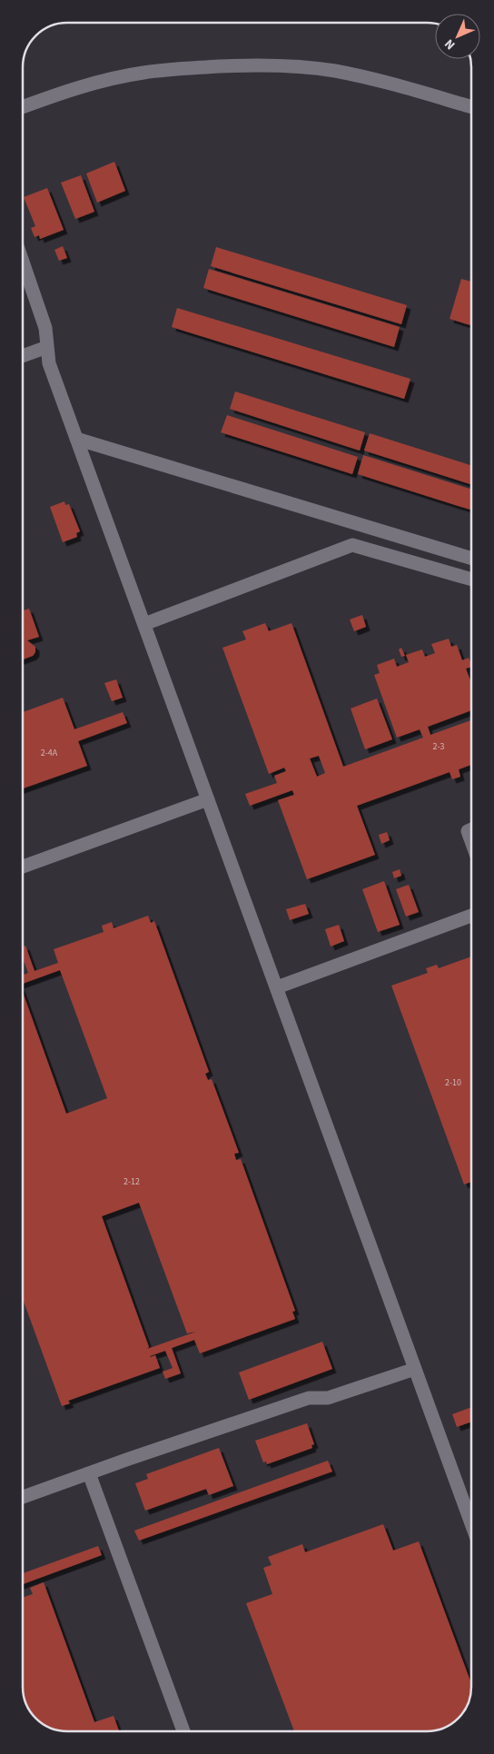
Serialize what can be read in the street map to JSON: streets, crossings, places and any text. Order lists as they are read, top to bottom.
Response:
{
  "house_numbers": [
    "2-3",
    "2-4A",
    "2-10",
    "2-12"
  ],
  "north": "bottom left"
}
